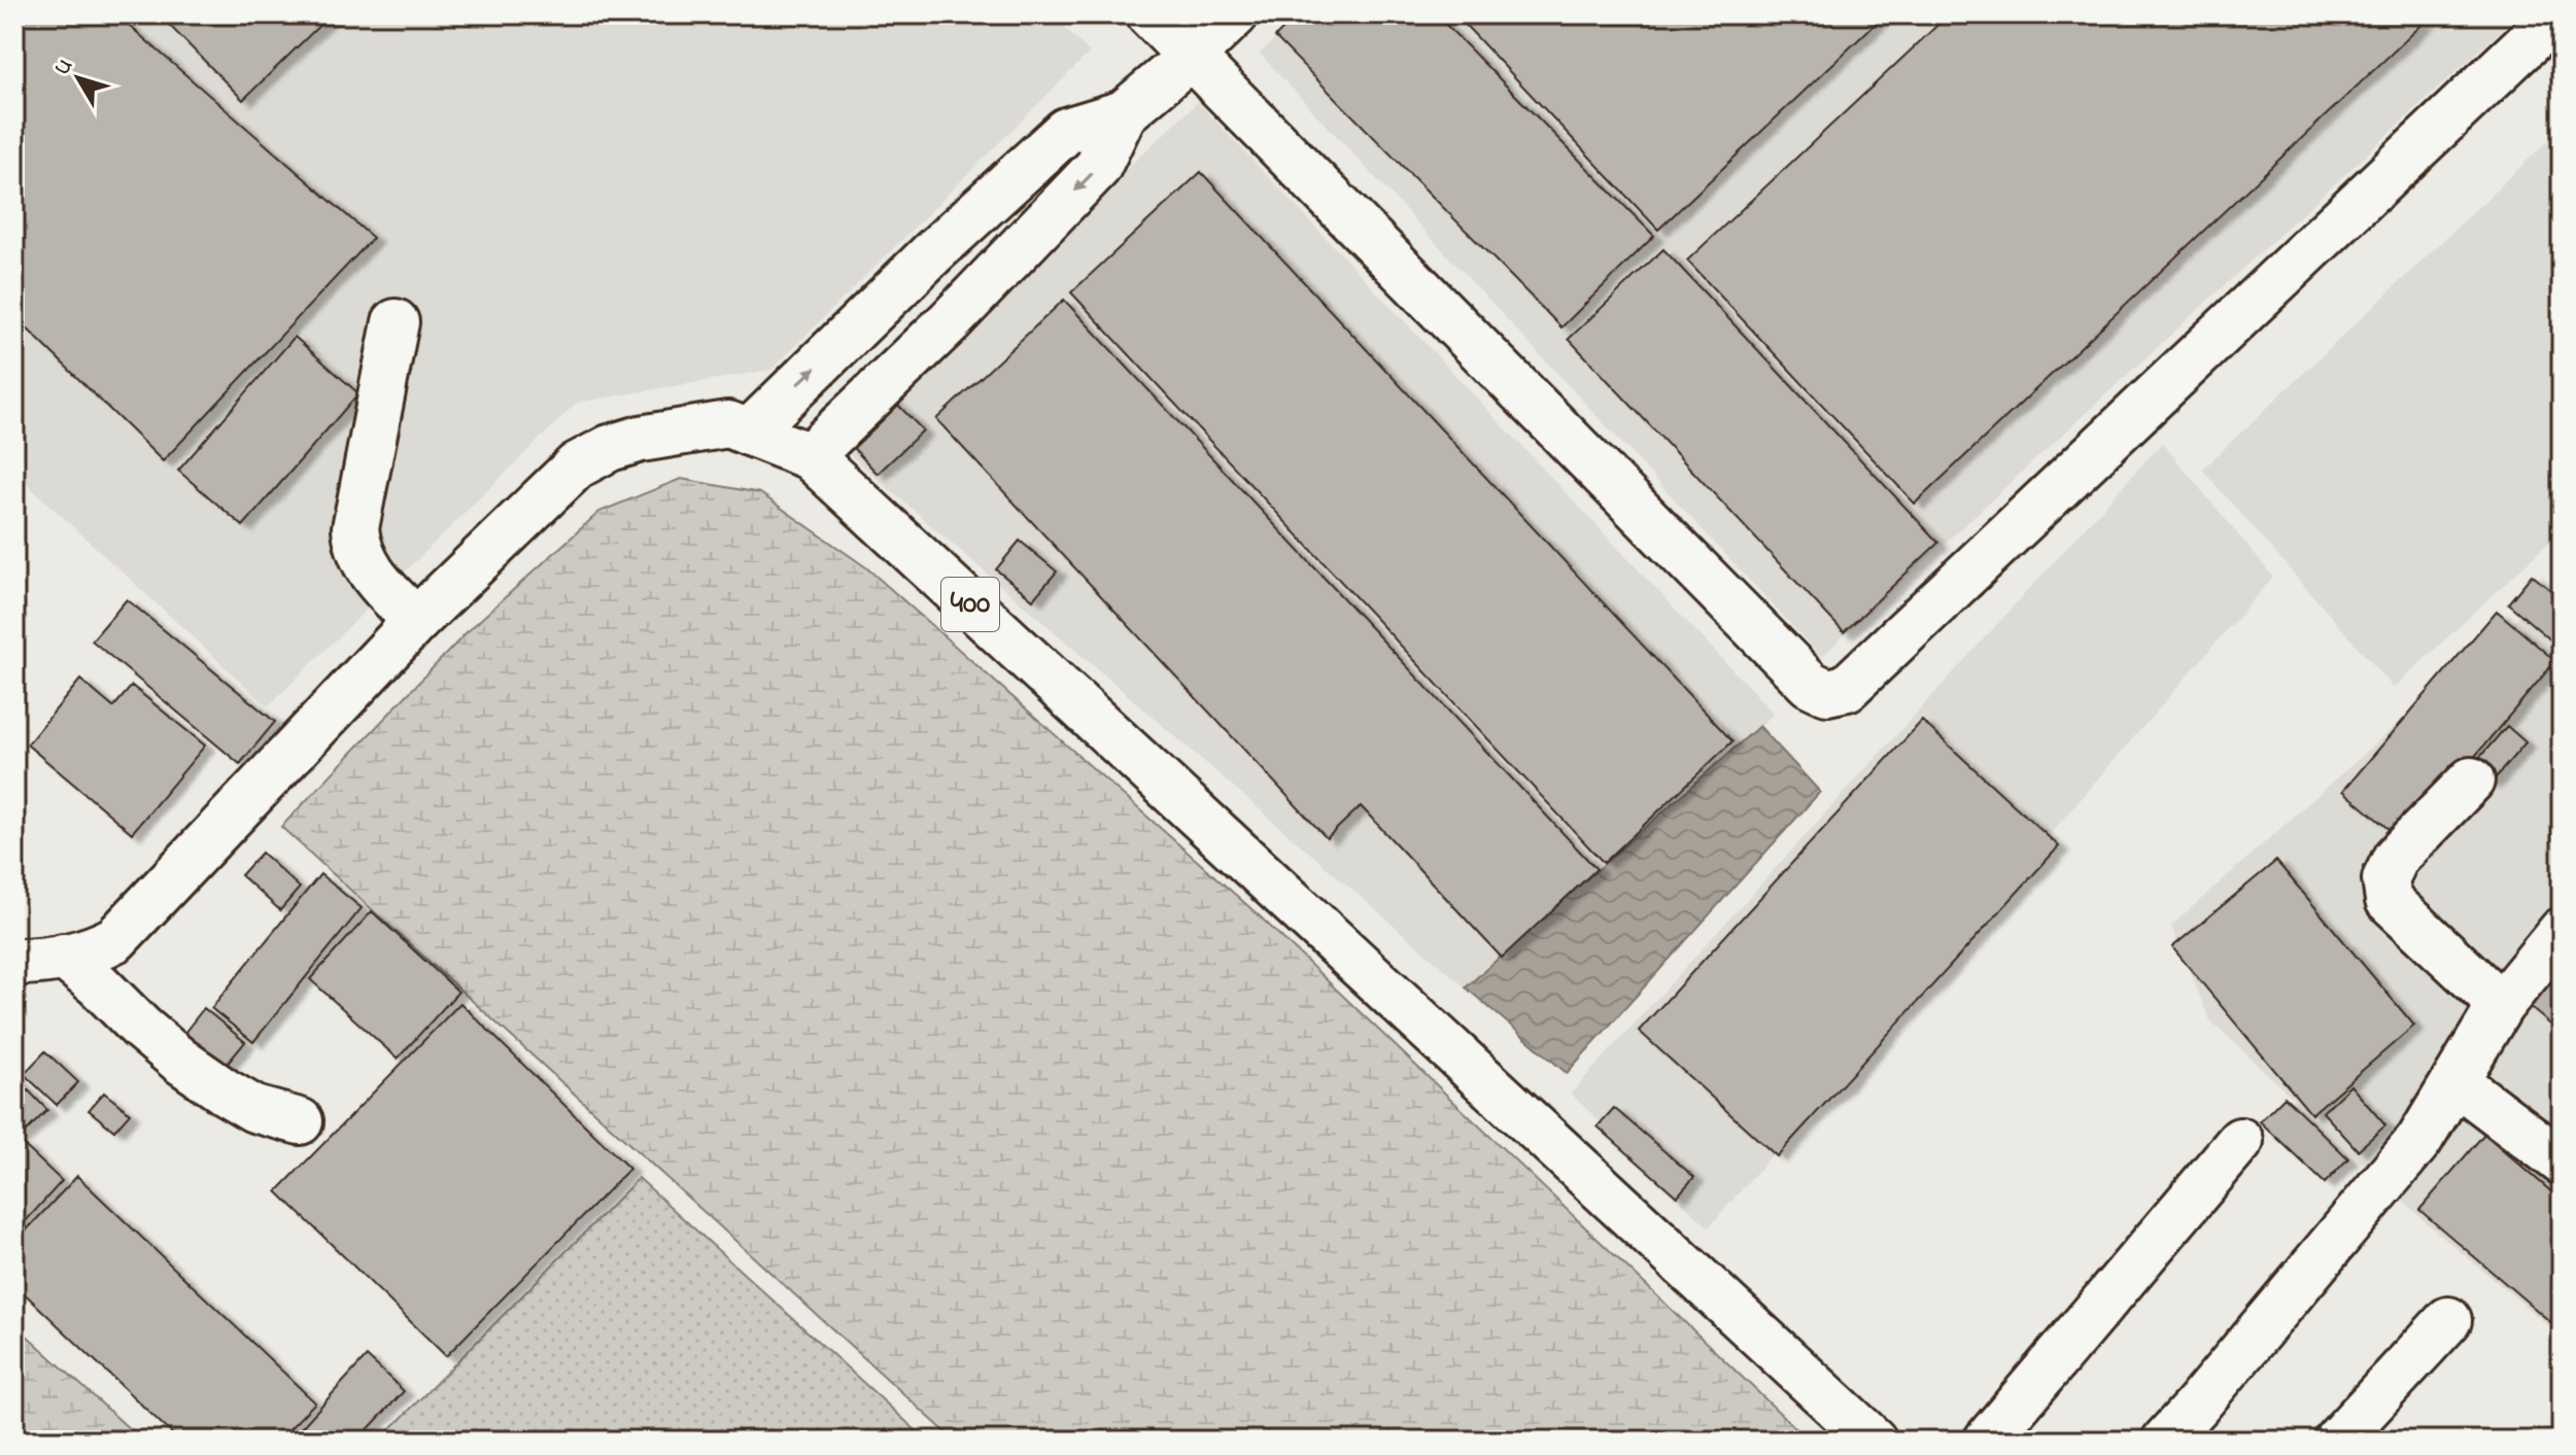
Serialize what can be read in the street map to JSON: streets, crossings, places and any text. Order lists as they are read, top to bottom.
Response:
{
  "streets": {
    "main road": ["400"]
  },
  "north": "top left"
}
